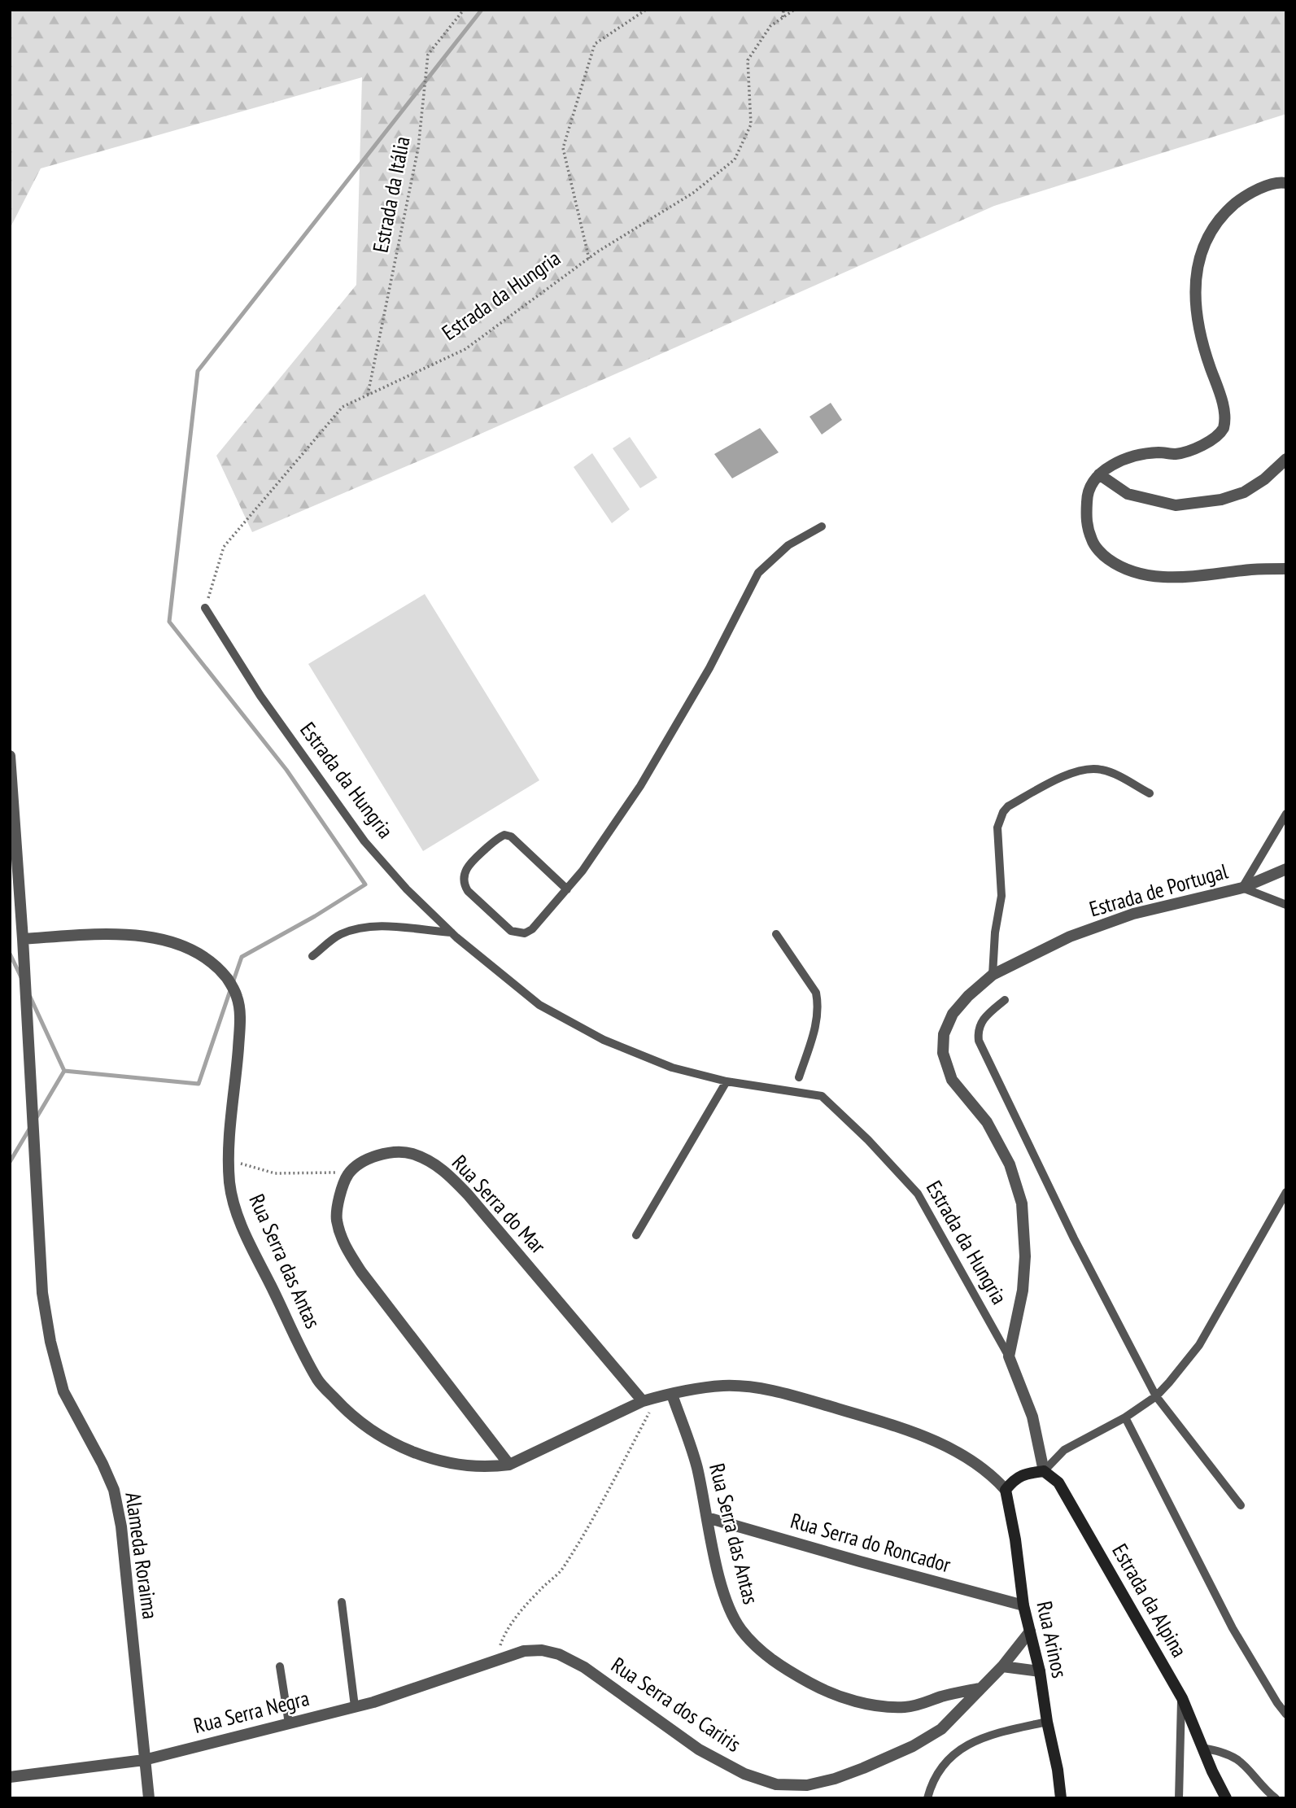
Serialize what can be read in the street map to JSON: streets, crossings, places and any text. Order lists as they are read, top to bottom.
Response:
{
  "streets": {
    "street": [
      "Estrada da Hungria",
      "Estrada de Portugal",
      "Rua Serra do Mar",
      "Rua Serra das Antas",
      "Rua Serra do Roncador",
      "Alameda Roraima",
      "Estrada da Alpina",
      "Rua Arinos",
      "Rua Serra dos Cariris",
      "Rua Serra Negra"
    ],
    "path": ["Estrada da Itália"]
  },
  "crossings": [
    ["Estrada da Itália", "Estrada da Hungria"],
    ["Estrada da Hungria", "Estrada de Portugal"],
    ["Estrada da Hungria", "Estrada da Alpina"],
    ["Rua Serra do Mar", "Rua Serra das Antas"],
    ["Rua Serra das Antas", "Rua Serra do Roncador"],
    ["Rua Serra das Antas", "Alameda Roraima"],
    ["Rua Serra das Antas", "Rua Arinos"],
    ["Rua Serra das Antas", "Rua Serra dos Cariris"],
    ["Rua Serra do Roncador", "Rua Arinos"],
    ["Alameda Roraima", "Rua Serra Negra"],
    ["Rua Serra dos Cariris", "Rua Serra Negra"]
  ]
}
